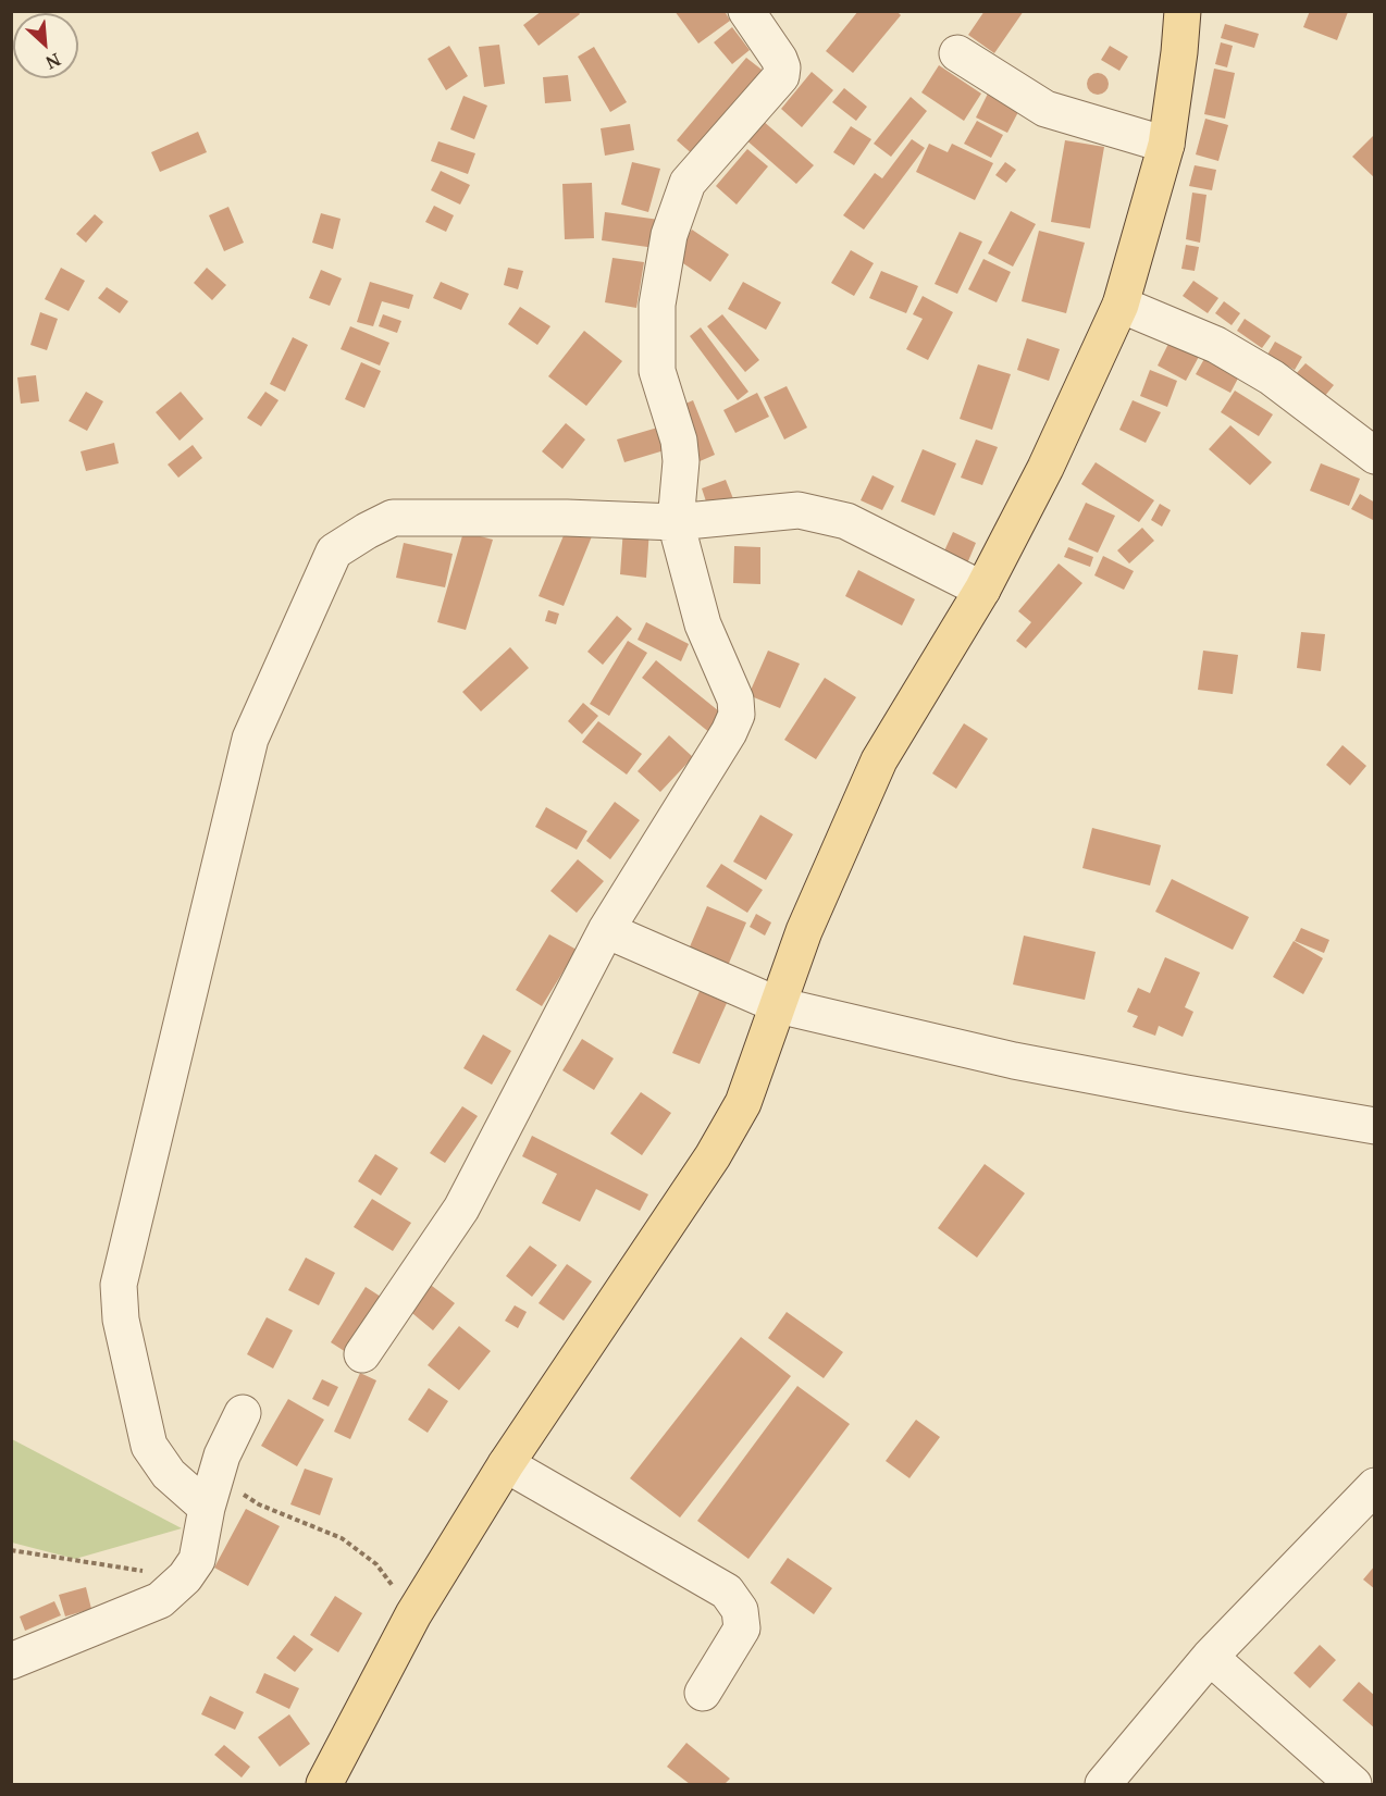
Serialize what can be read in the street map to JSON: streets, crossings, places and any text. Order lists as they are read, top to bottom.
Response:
{
  "north": "bottom right"
}
